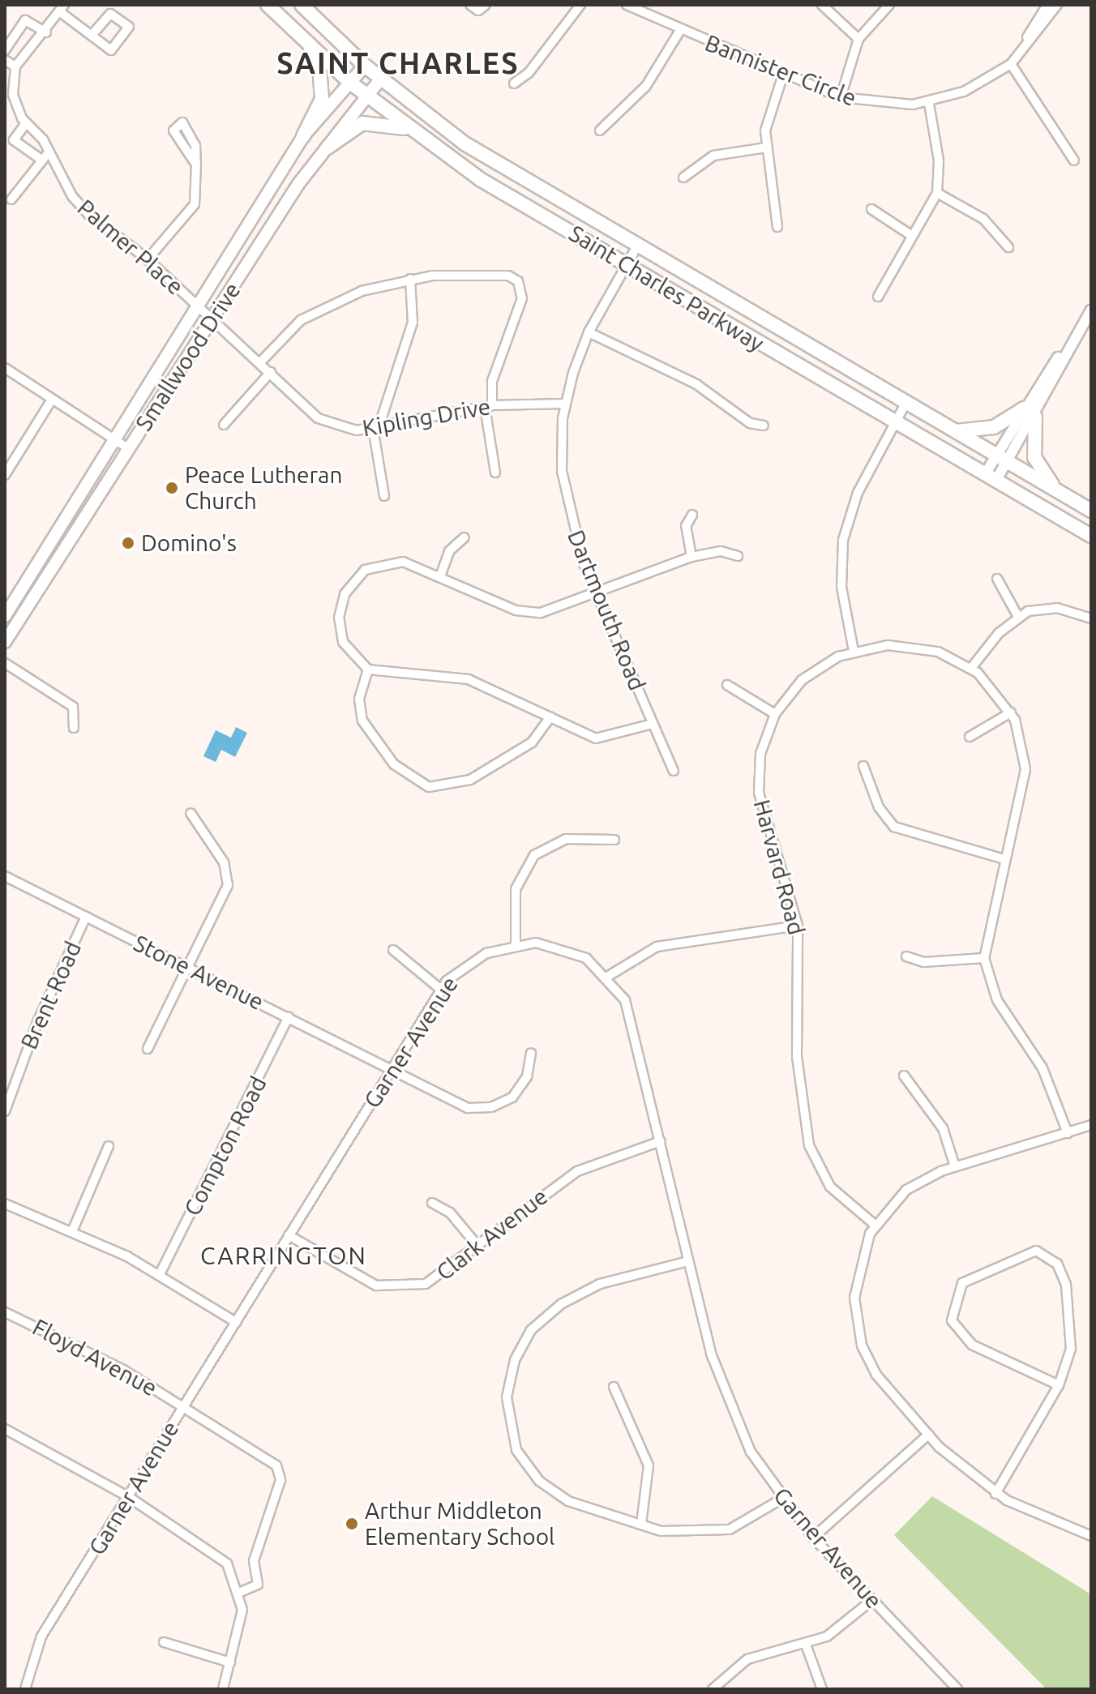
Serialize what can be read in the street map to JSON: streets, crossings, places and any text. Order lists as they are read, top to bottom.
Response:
{
  "streets": {
    "main road": ["Saint Charles Parkway", "Smallwood Drive"],
    "street": [
      "Bannister Circle",
      "Palmer Place",
      "Kipling Drive",
      "Dartmouth Road",
      "Harvard Road",
      "Stone Avenue",
      "Brent Road",
      "Garner Avenue",
      "Compton Road",
      "Clark Avenue",
      "Floyd Avenue"
    ]
  },
  "crossings": [
    ["Palmer Place", "Smallwood Drive"],
    ["Palmer Place", "Kipling Drive"],
    ["Saint Charles Parkway", "Smallwood Drive"],
    ["Saint Charles Parkway", "Dartmouth Road"],
    ["Smallwood Drive", "Kipling Drive"],
    ["Kipling Drive", "Dartmouth Road"],
    ["Stone Avenue", "Brent Road"],
    ["Stone Avenue", "Garner Avenue"],
    ["Stone Avenue", "Compton Road"],
    ["Garner Avenue", "Clark Avenue"],
    ["Garner Avenue", "Floyd Avenue"]
  ],
  "districts": ["SAINT CHARLES", "CARRINGTON"],
  "places": ["Peace Lutheran Church", "Domino's", "Arthur Middleton Elementary School"]
}
